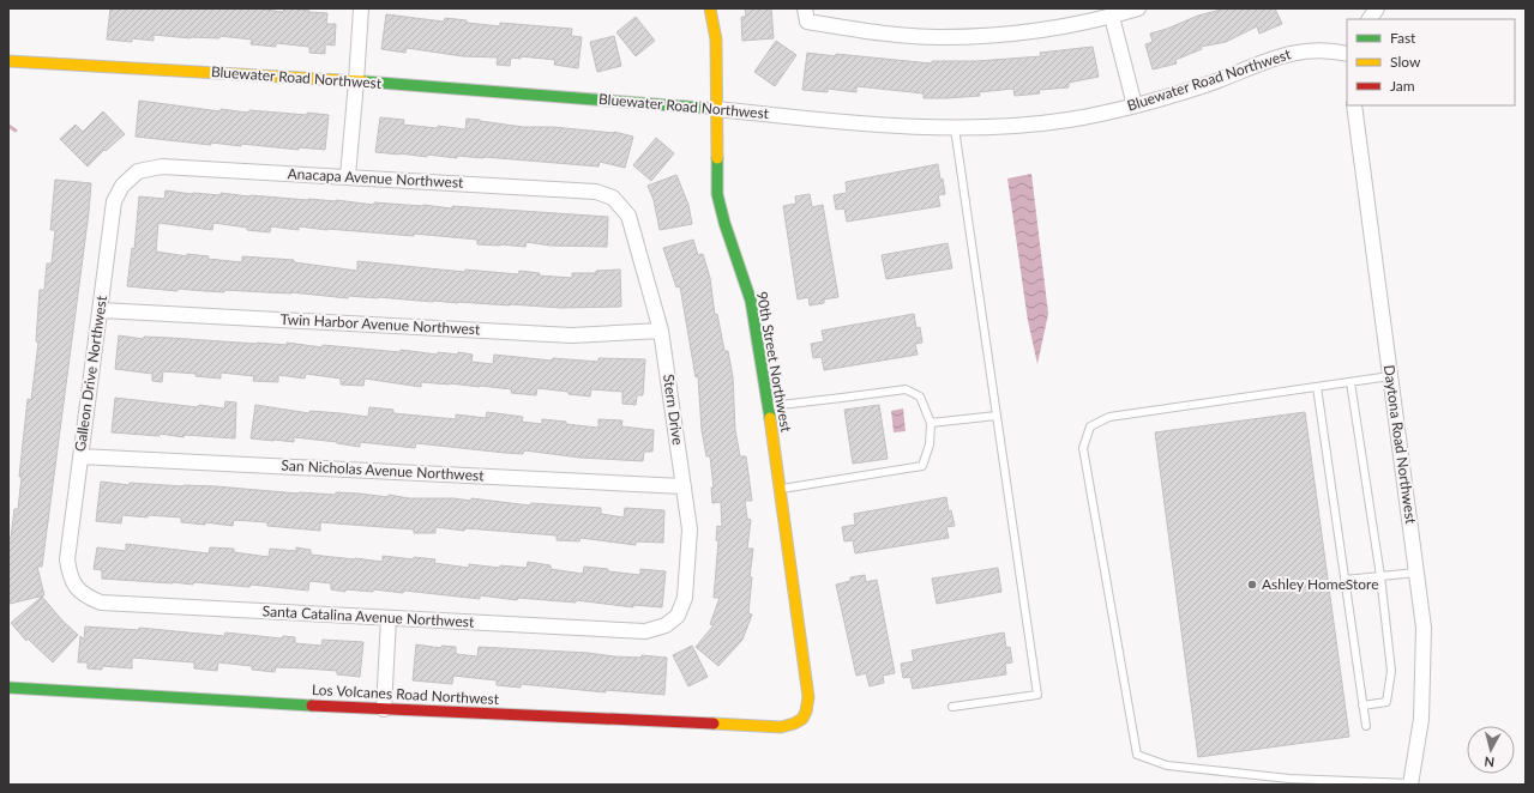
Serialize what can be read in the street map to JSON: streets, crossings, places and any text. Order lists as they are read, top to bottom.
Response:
{
  "streets": {
    "street": [
      "Bluewater Road Northwest",
      "Anacapa Avenue Northwest",
      "Twin Harbor Avenue Northwest",
      "90th Street Northwest",
      "Galleon Drive Northwest",
      "Stern Drive",
      "Daytona Road Northwest",
      "San Nicholas Avenue Northwest",
      "Santa Catalina Avenue Northwest",
      "Los Volcanes Road Northwest"
    ]
  },
  "crossings": [
    ["Bluewater Road Northwest", "90th Street Northwest"],
    ["Anacapa Avenue Northwest", "Galleon Drive Northwest"],
    ["Anacapa Avenue Northwest", "Stern Drive"],
    ["Twin Harbor Avenue Northwest", "Galleon Drive Northwest"],
    ["Twin Harbor Avenue Northwest", "Stern Drive"],
    ["90th Street Northwest", "Los Volcanes Road Northwest"],
    ["Galleon Drive Northwest", "San Nicholas Avenue Northwest"],
    ["Galleon Drive Northwest", "Santa Catalina Avenue Northwest"],
    ["Stern Drive", "San Nicholas Avenue Northwest"],
    ["Stern Drive", "Santa Catalina Avenue Northwest"]
  ],
  "places": ["Ashley HomeStore"],
  "legend": ["Fast", "Slow", "Jam"],
  "north": "bottom"
}
